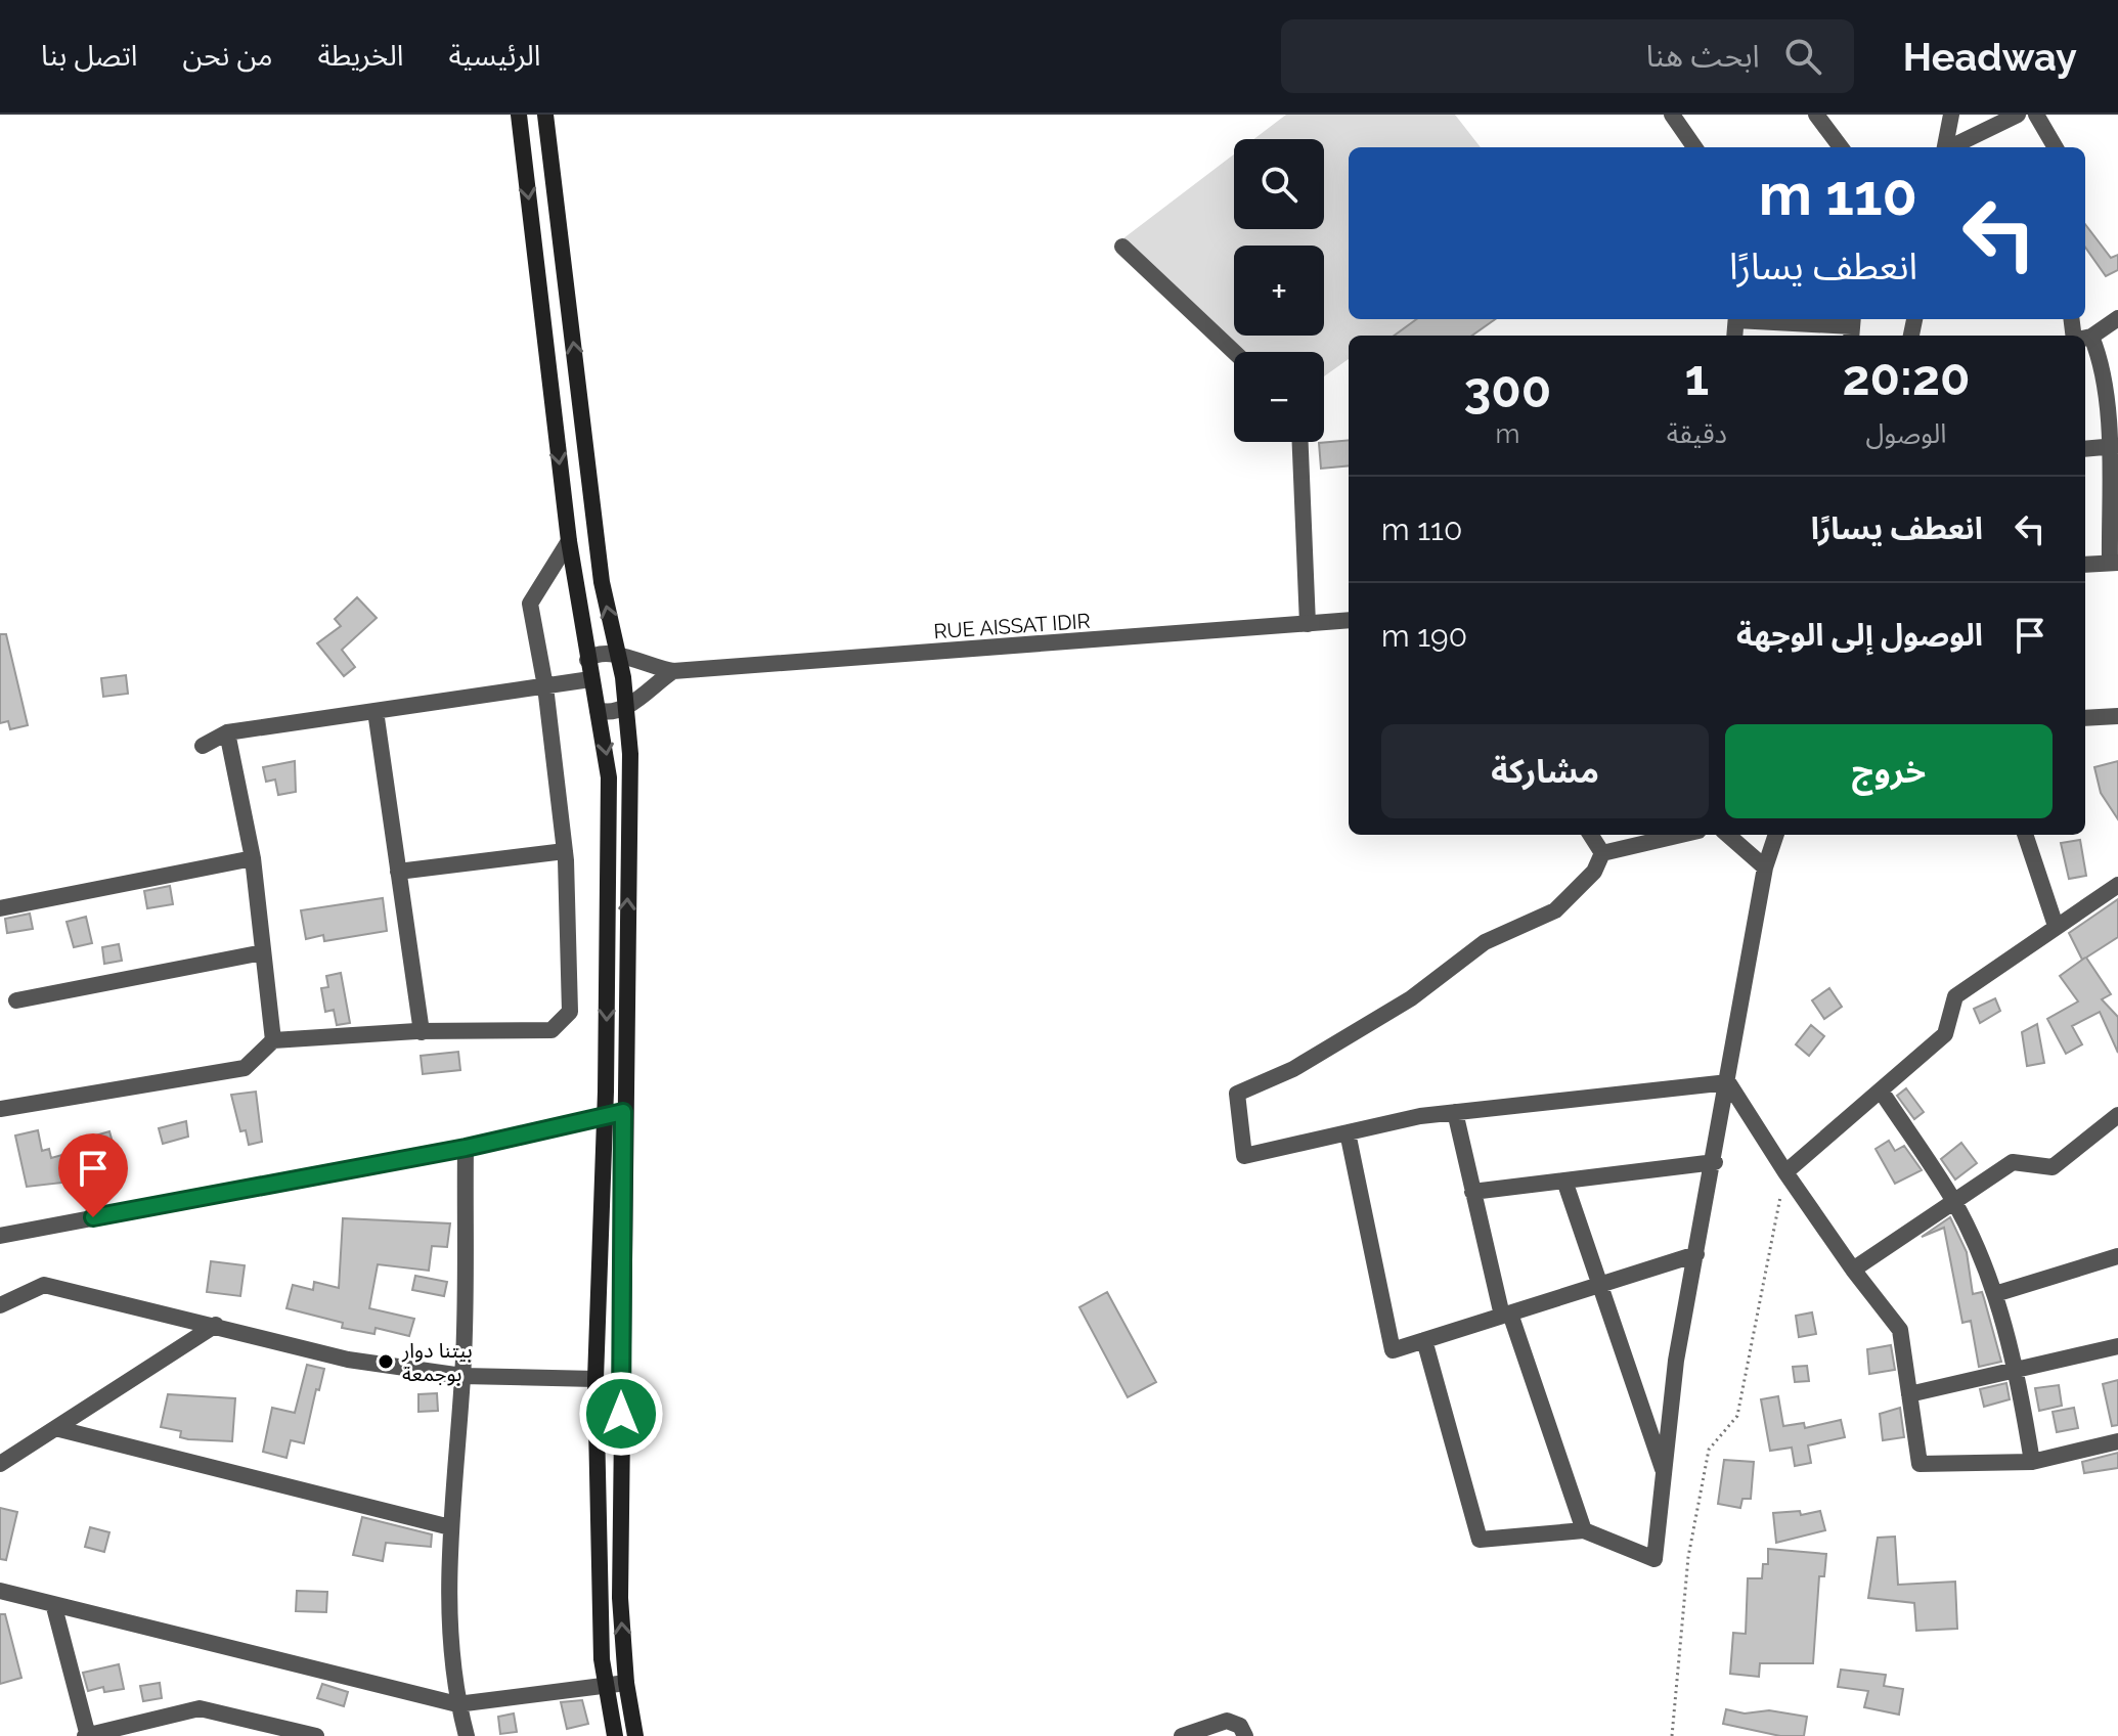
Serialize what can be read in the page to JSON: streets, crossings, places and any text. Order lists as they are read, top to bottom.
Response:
{
  "streets": {
    "street": ["RUE AISSAT IDIR"]
  },
  "places": ["بيتنا دوار بوجمعة"],
  "page": {
    "header": "Headway",
    "search": "ابحث هنا",
    "nav": [
      "الرئيسية",
      "الخريطة",
      "من نحن",
      "اتصل بنا"
    ],
    "map_buttons": ["+", "−"],
    "turn": ["110 m", "انعطف يسارًا"],
    "eta": [
      "20:20",
      "الوصول",
      "1",
      "دقيقة",
      "300",
      "m"
    ],
    "list": [
      {
        "name": "انعطف يسارًا",
        "value": "110 m"
      },
      {
        "name": "الوصول إلى الوجهة",
        "value": "190 m"
      }
    ],
    "buttons": ["خروج", "مشاركة"]
  }
}
